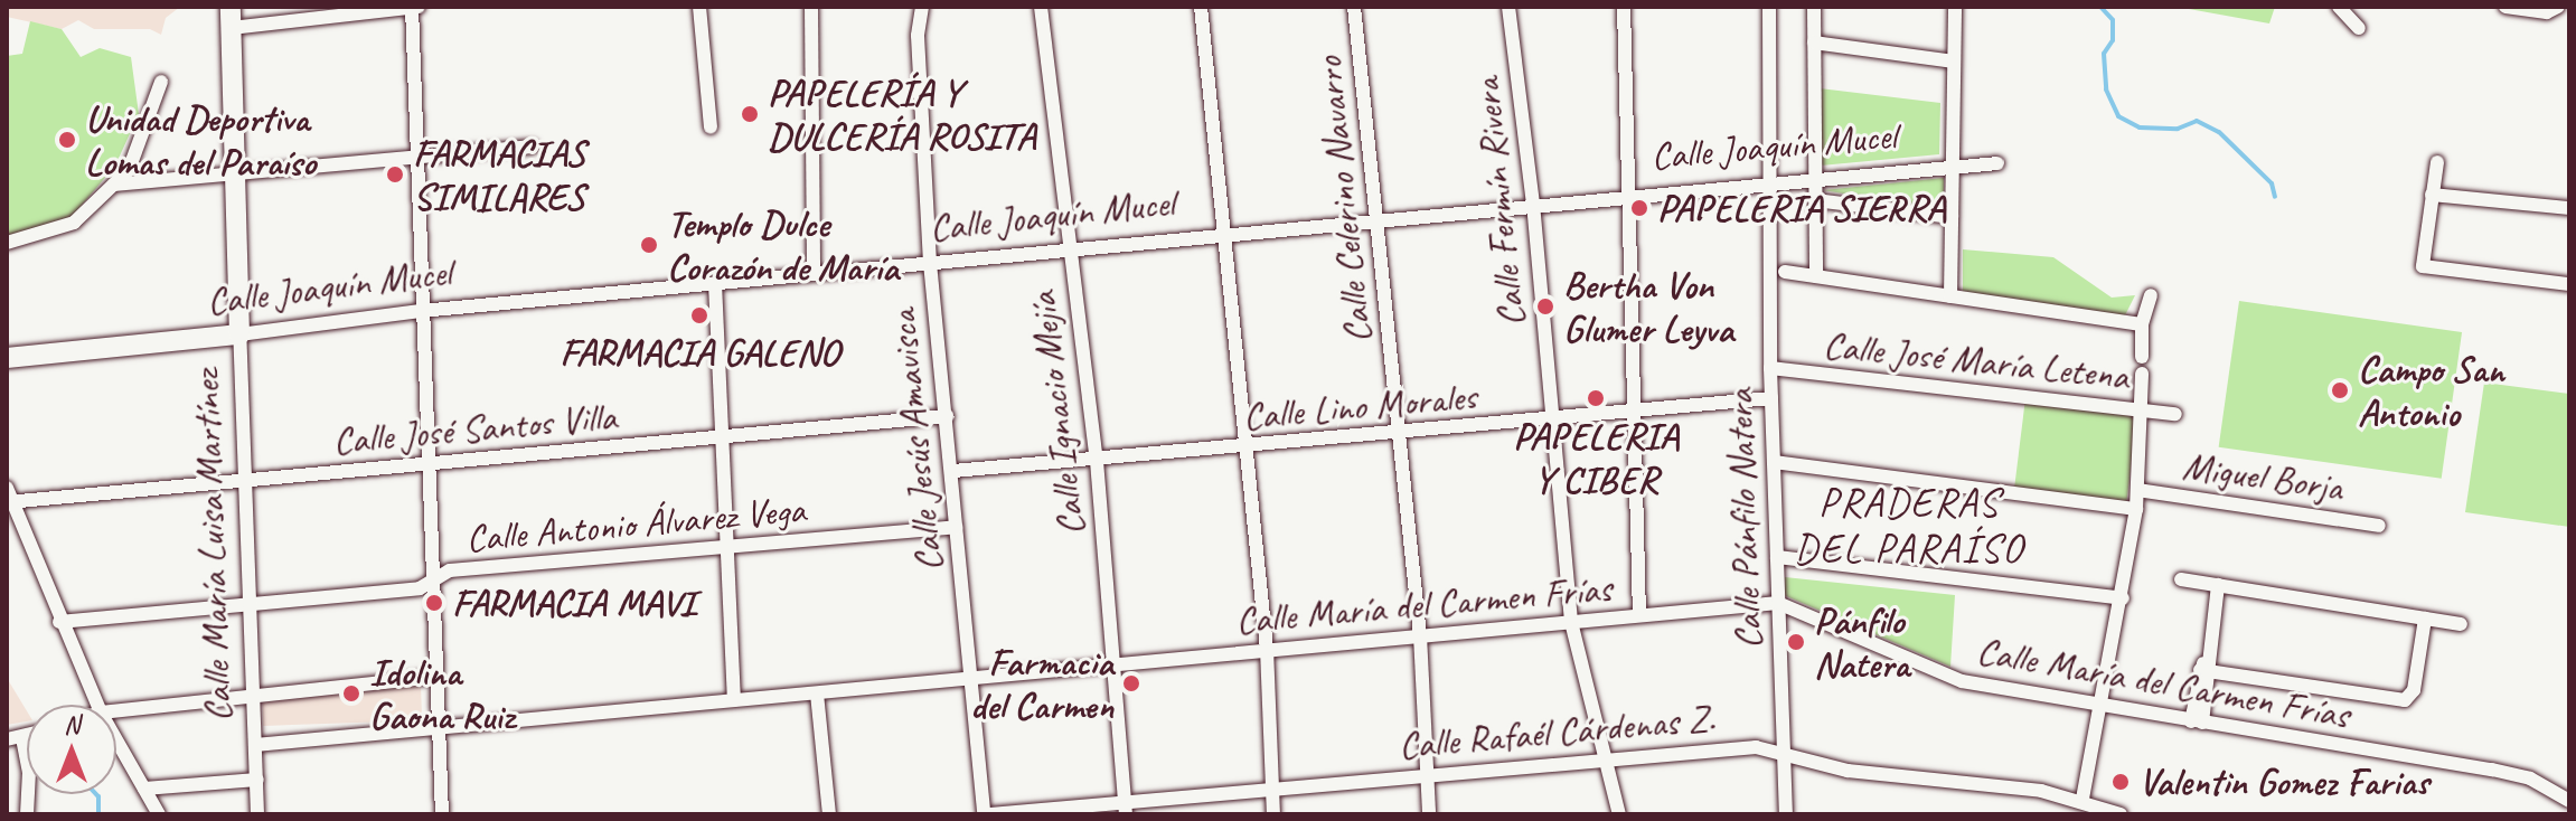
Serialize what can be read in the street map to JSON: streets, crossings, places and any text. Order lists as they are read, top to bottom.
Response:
{
  "streets": {
    "street": [
      "Calle Joaquín Mucel",
      "Calle Celerino Navarro",
      "Calle Fermín Rivera",
      "Calle José María Letena",
      "Calle Lino Morales",
      "Calle Ignacio Mejía",
      "Calle José Santos Villa",
      "Calle Jesús Amavisca",
      "Miguel Borja",
      "Calle Pánfilo Natera",
      "Calle Antonio Álvarez Vega",
      "Calle María Luisa Martínez",
      "Calle María del Carmen Frías",
      "Calle Rafaél Cárdenas Z."
    ]
  },
  "crossings": [
    ["Calle Joaquín Mucel", "Calle Celerino Navarro"],
    ["Calle Joaquín Mucel", "Calle Fermín Rivera"],
    ["Calle Joaquín Mucel", "Calle Ignacio Mejía"],
    ["Calle Joaquín Mucel", "Calle Jesús Amavisca"],
    ["Calle Joaquín Mucel", "Calle Pánfilo Natera"],
    ["Calle Joaquín Mucel", "Calle María Luisa Martínez"],
    ["Calle Celerino Navarro", "Calle Lino Morales"],
    ["Calle Celerino Navarro", "Calle María del Carmen Frías"],
    ["Calle Celerino Navarro", "Calle Rafaél Cárdenas Z."],
    ["Calle Fermín Rivera", "Calle Lino Morales"],
    ["Calle Fermín Rivera", "Calle María del Carmen Frías"],
    ["Calle Fermín Rivera", "Calle Rafaél Cárdenas Z."],
    ["Calle José María Letena", "Calle Pánfilo Natera"],
    ["Calle Lino Morales", "Calle Ignacio Mejía"],
    ["Calle Lino Morales", "Calle Jesús Amavisca"],
    ["Calle Lino Morales", "Calle Pánfilo Natera"],
    ["Calle Ignacio Mejía", "Calle María del Carmen Frías"],
    ["Calle Ignacio Mejía", "Calle Rafaél Cárdenas Z."],
    ["Calle José Santos Villa", "Calle Jesús Amavisca"],
    ["Calle José Santos Villa", "Calle María Luisa Martínez"],
    ["Calle Jesús Amavisca", "Calle Antonio Álvarez Vega"],
    ["Calle Jesús Amavisca", "Calle María del Carmen Frías"],
    ["Calle Pánfilo Natera", "Calle María del Carmen Frías"],
    ["Calle Pánfilo Natera", "Calle Rafaél Cárdenas Z."],
    ["Calle Antonio Álvarez Vega", "Calle María Luisa Martínez"],
    ["Calle María Luisa Martínez", "Calle María del Carmen Frías"]
  ],
  "districts": ["PRADERAS DEL PARAÍSO"],
  "places": [
    "PAPELERÍA Y DULCERÍA ROSITA",
    "Unidad Deportiva Lomas del Paraíso",
    "FARMACIAS SIMILARES",
    "PAPELERIA SIERRA",
    "Templo Dulce Corazón de María",
    "Bertha Von Glumer Leyva",
    "FARMACIA GALENO",
    "Campo San Antonio",
    "PAPELERIA Y CIBER",
    "FARMACIA MAVI",
    "Pánfilo Natera",
    "Farmacia del Carmen",
    "Idolina Gaona Ruiz",
    "Valentin Gomez Farias"
  ],
  "north": "top"
}
